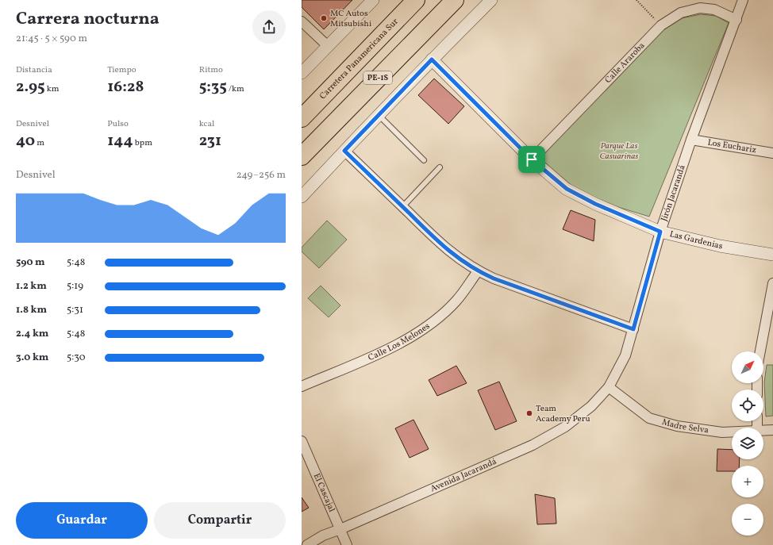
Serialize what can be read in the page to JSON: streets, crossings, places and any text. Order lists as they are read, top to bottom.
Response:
{
  "streets": {
    "highway": ["Carretera Panamericana Sur", "PE-1S"],
    "street": [
      "Calle Araroba",
      "Los Euchariz",
      "Jirón Jacarandá",
      "Las Gardenias",
      "Calle Los Melones",
      "Madre Selva",
      "Avenida Jacarandá",
      "El Cascajal"
    ]
  },
  "crossings": [
    ["Calle Araroba", "Jirón Jacarandá"],
    ["Calle Araroba", "Las Gardenias"],
    ["Los Euchariz", "Jirón Jacarandá"],
    ["Jirón Jacarandá", "Las Gardenias"],
    ["Jirón Jacarandá", "Madre Selva"],
    ["Jirón Jacarandá", "Avenida Jacarandá"],
    ["Madre Selva", "Avenida Jacarandá"],
    ["Avenida Jacarandá", "El Cascajal"]
  ],
  "parks": ["Parque Las Casuarinas"],
  "places": ["MC Autos Mitsubishi", "Team Academy Peru"],
  "north": "top right",
  "page": {
    "heading": ["Carrera nocturna", "21:45 · 5 × 590 m"],
    "stats": [
      ["Distancia", "2.95 km"],
      ["Tiempo", "16:28"],
      ["Ritmo", "5:35 /km"],
      ["Desnivel", "40 m"],
      ["Pulso", "144 bpm"],
      ["kcal", "231"]
    ],
    "chart": ["Desnivel", "249–256 m"],
    "list": [
      {
        "name": "590 m",
        "note": "5:48"
      },
      {
        "name": "1.2 km",
        "note": "5:19"
      },
      {
        "name": "1.8 km",
        "note": "5:31"
      },
      {
        "name": "2.4 km",
        "note": "5:48"
      },
      {
        "name": "3.0 km",
        "note": "5:30"
      }
    ],
    "map_buttons": ["+", "−"],
    "buttons": ["Guardar", "Compartir"]
  }
}
